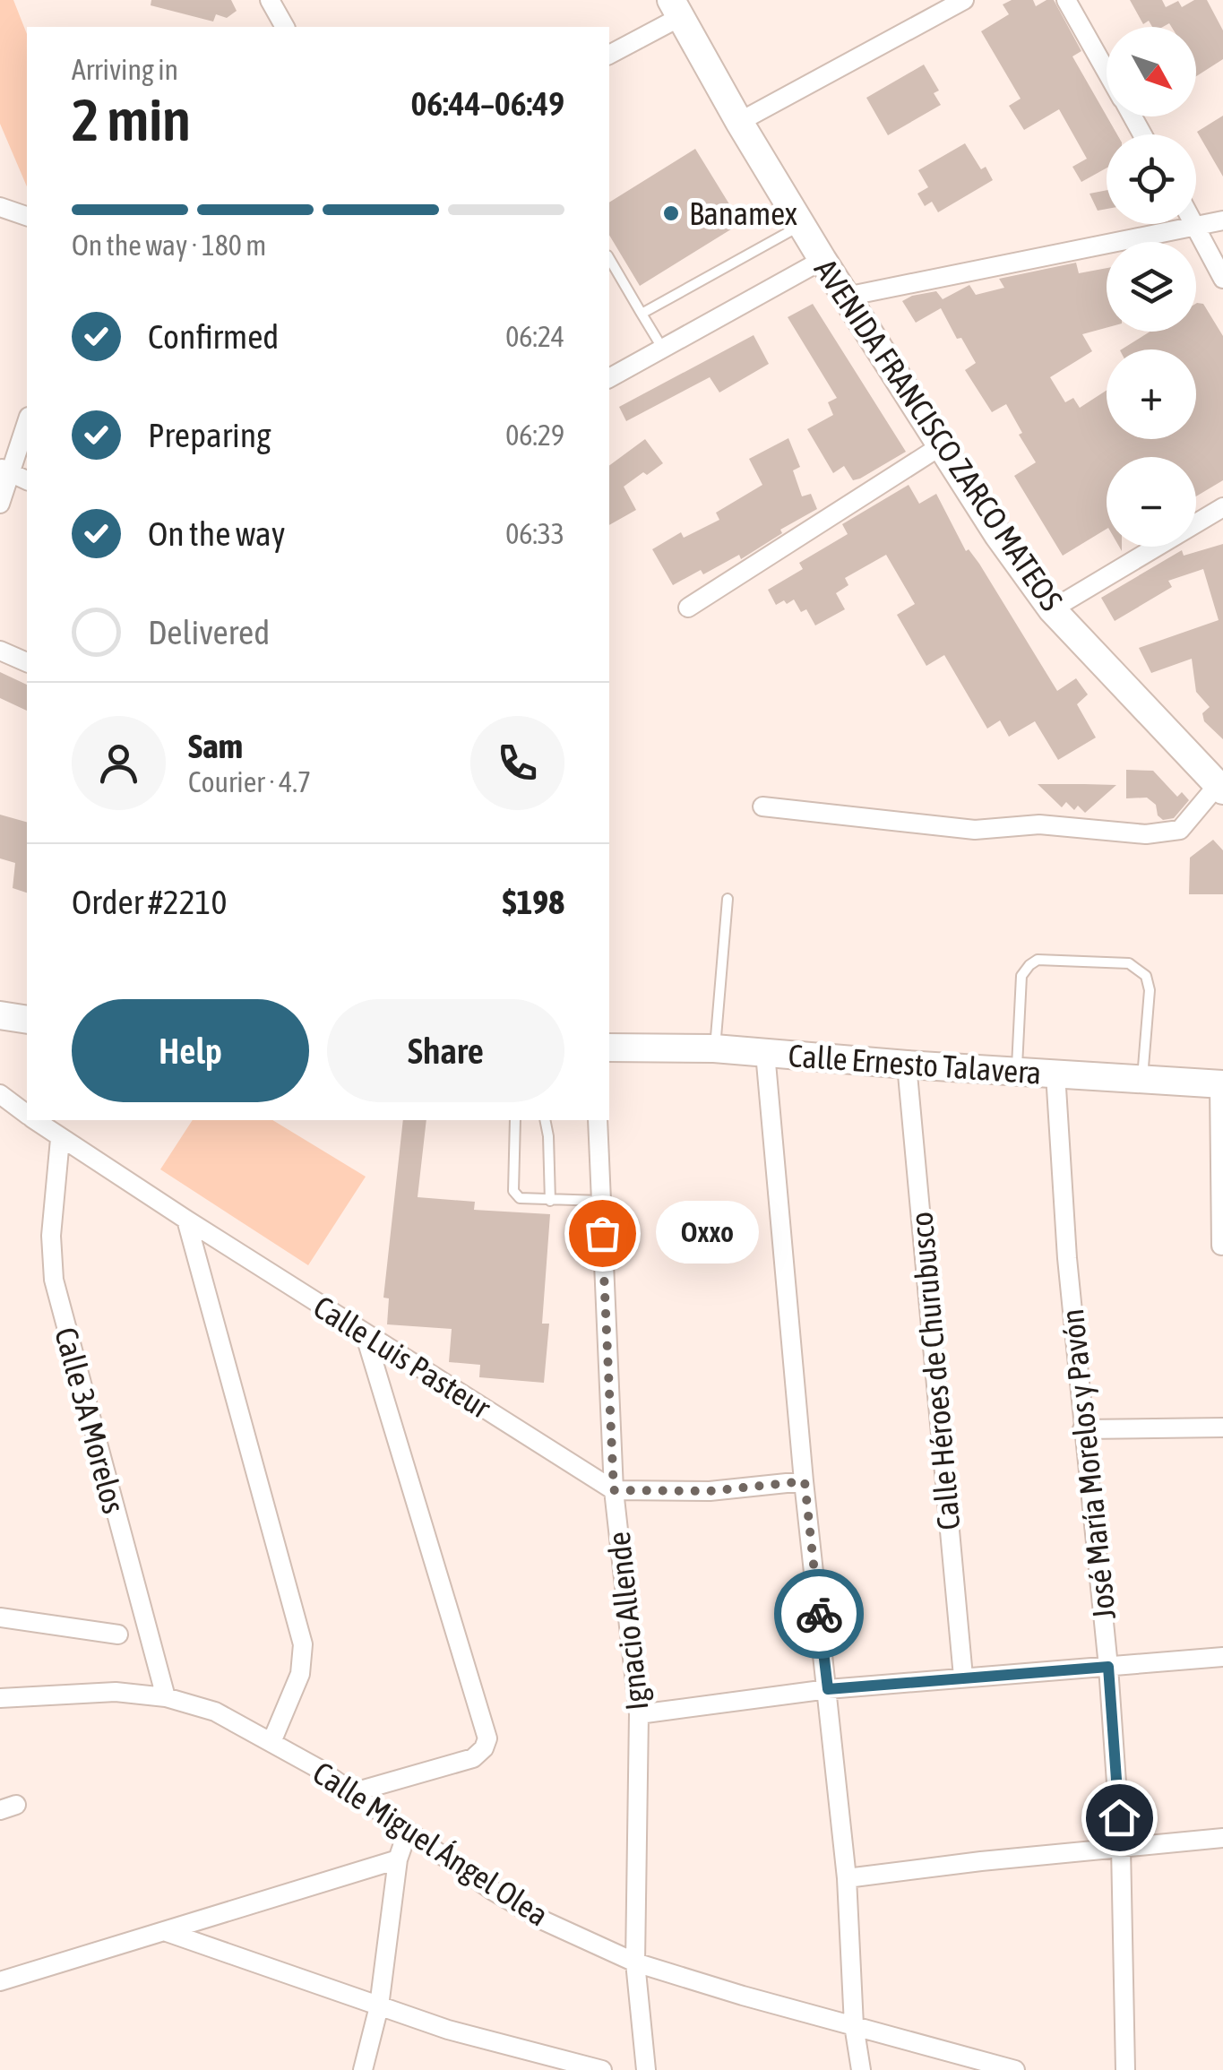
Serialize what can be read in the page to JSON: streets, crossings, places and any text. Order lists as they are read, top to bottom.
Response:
{
  "streets": {
    "main road": ["AVENIDA FRANCISCO ZARCO MATEOS", "Calle Ernesto Talavera"],
    "street": [
      "Calle Luis Pasteur",
      "Calle Héroes de Churubusco",
      "Calle 3A Morelos",
      "José María Morelos y Pavón",
      "Ignacio Allende",
      "Calle Miguel Ángel Olea"
    ]
  },
  "crossings": [
    ["Calle Ernesto Talavera", "Calle Héroes de Churubusco"],
    ["Calle Ernesto Talavera", "José María Morelos y Pavón"],
    ["Calle Luis Pasteur", "Calle 3A Morelos"],
    ["Calle Luis Pasteur", "Ignacio Allende"],
    ["Calle 3A Morelos", "Calle Miguel Ángel Olea"],
    ["Ignacio Allende", "Calle Miguel Ángel Olea"]
  ],
  "places": ["Banamex", "Oxxo"],
  "north": "bottom right",
  "page": {
    "map_buttons": ["+", "−"],
    "heading": ["2 min", "Arriving in", "06:44–06:49"],
    "panel": [
      "Sam",
      "Courier · 4.7",
      "Order #2210",
      "$198"
    ],
    "bar": "On the way · 180 m",
    "list": [
      ["Confirmed", "06:24"],
      ["Preparing", "06:29"],
      ["On the way", "06:33"],
      "Delivered"
    ],
    "buttons": ["Help", "Share"],
    "bubble": "Oxxo"
  }
}
